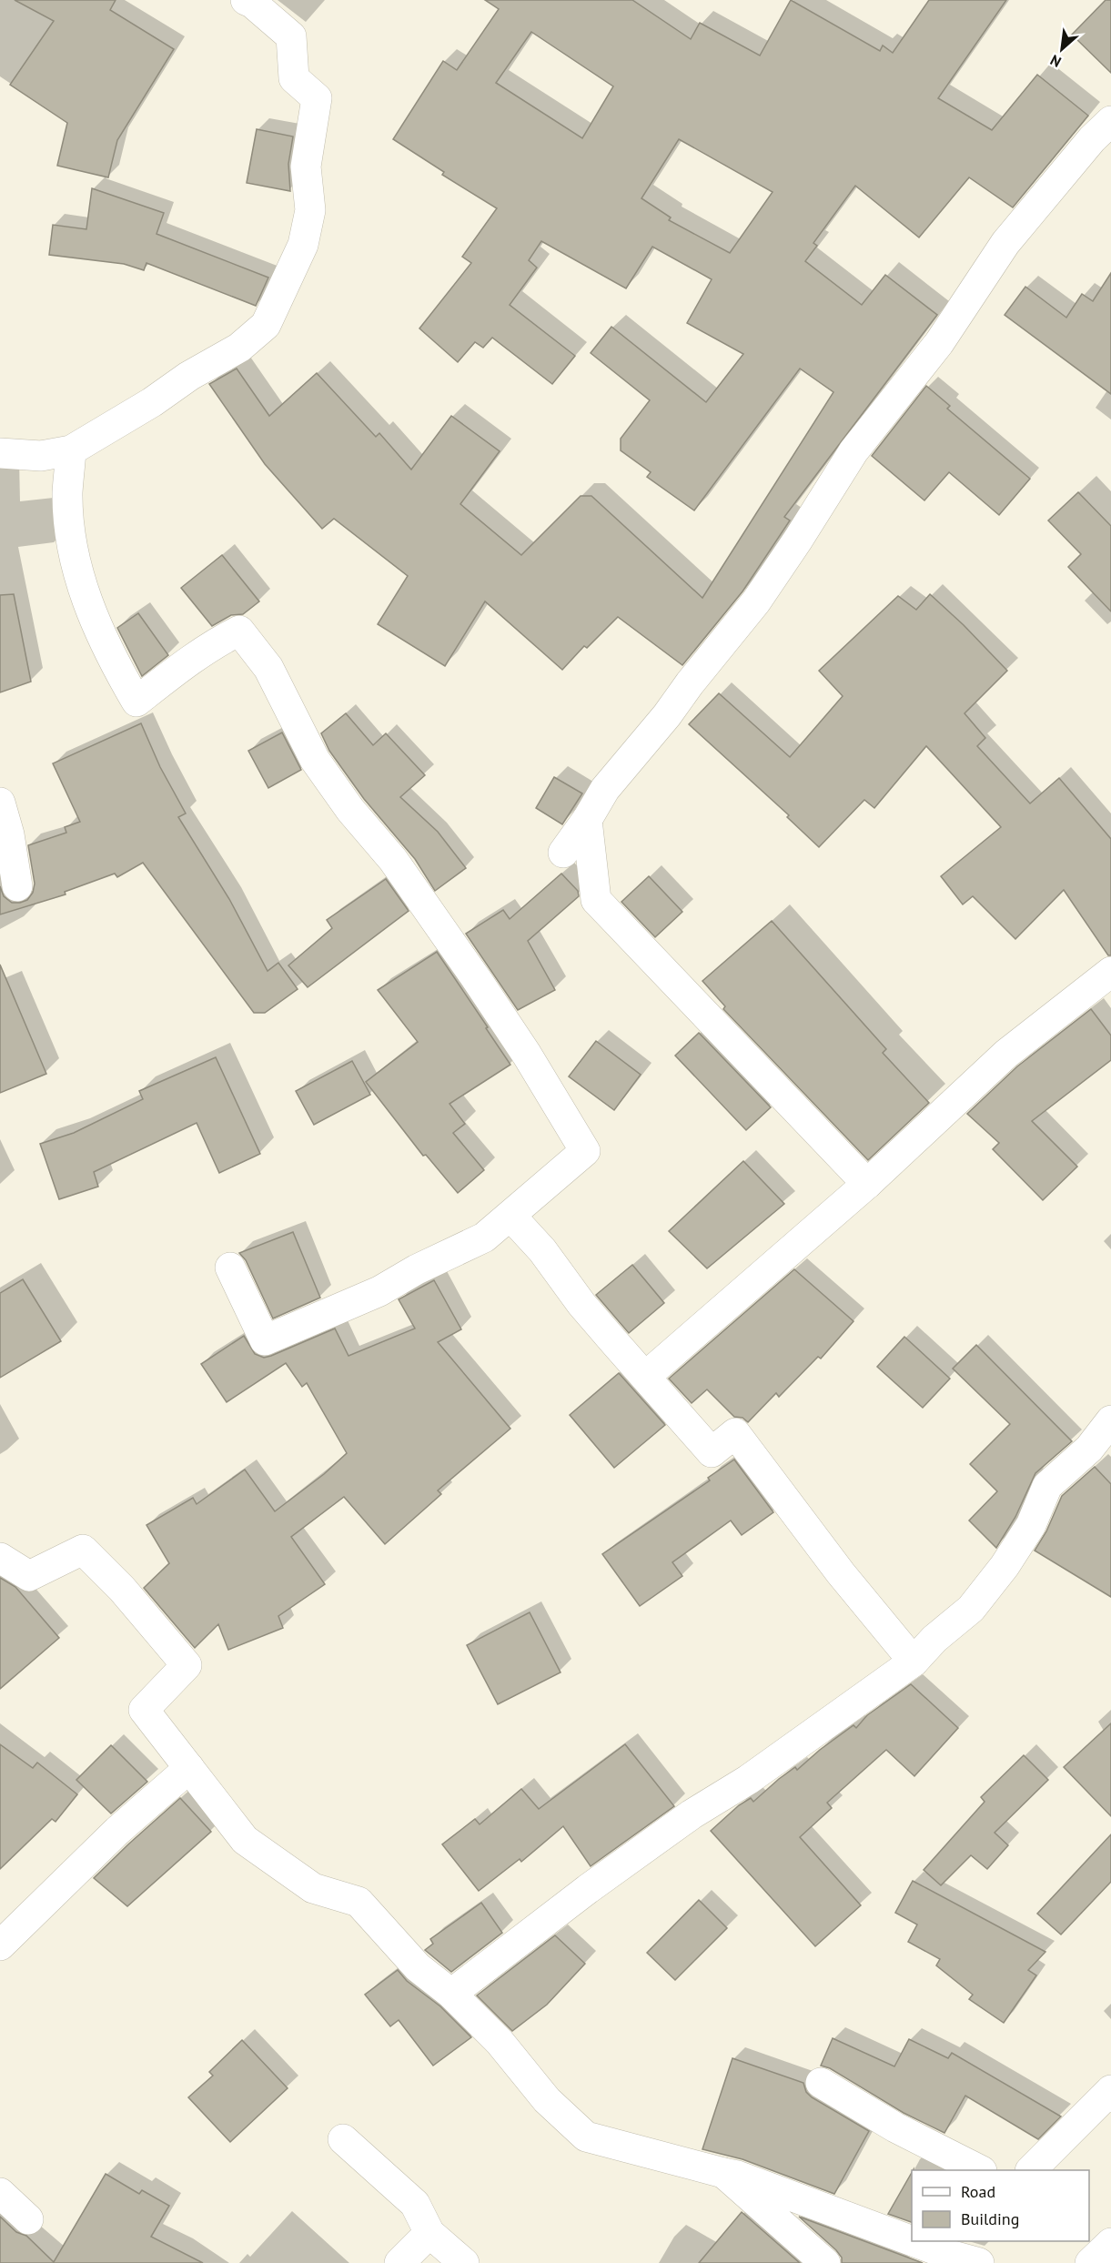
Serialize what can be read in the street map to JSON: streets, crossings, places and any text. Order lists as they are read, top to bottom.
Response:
{
  "legend": ["Road", "Building"],
  "north": "bottom left"
}
